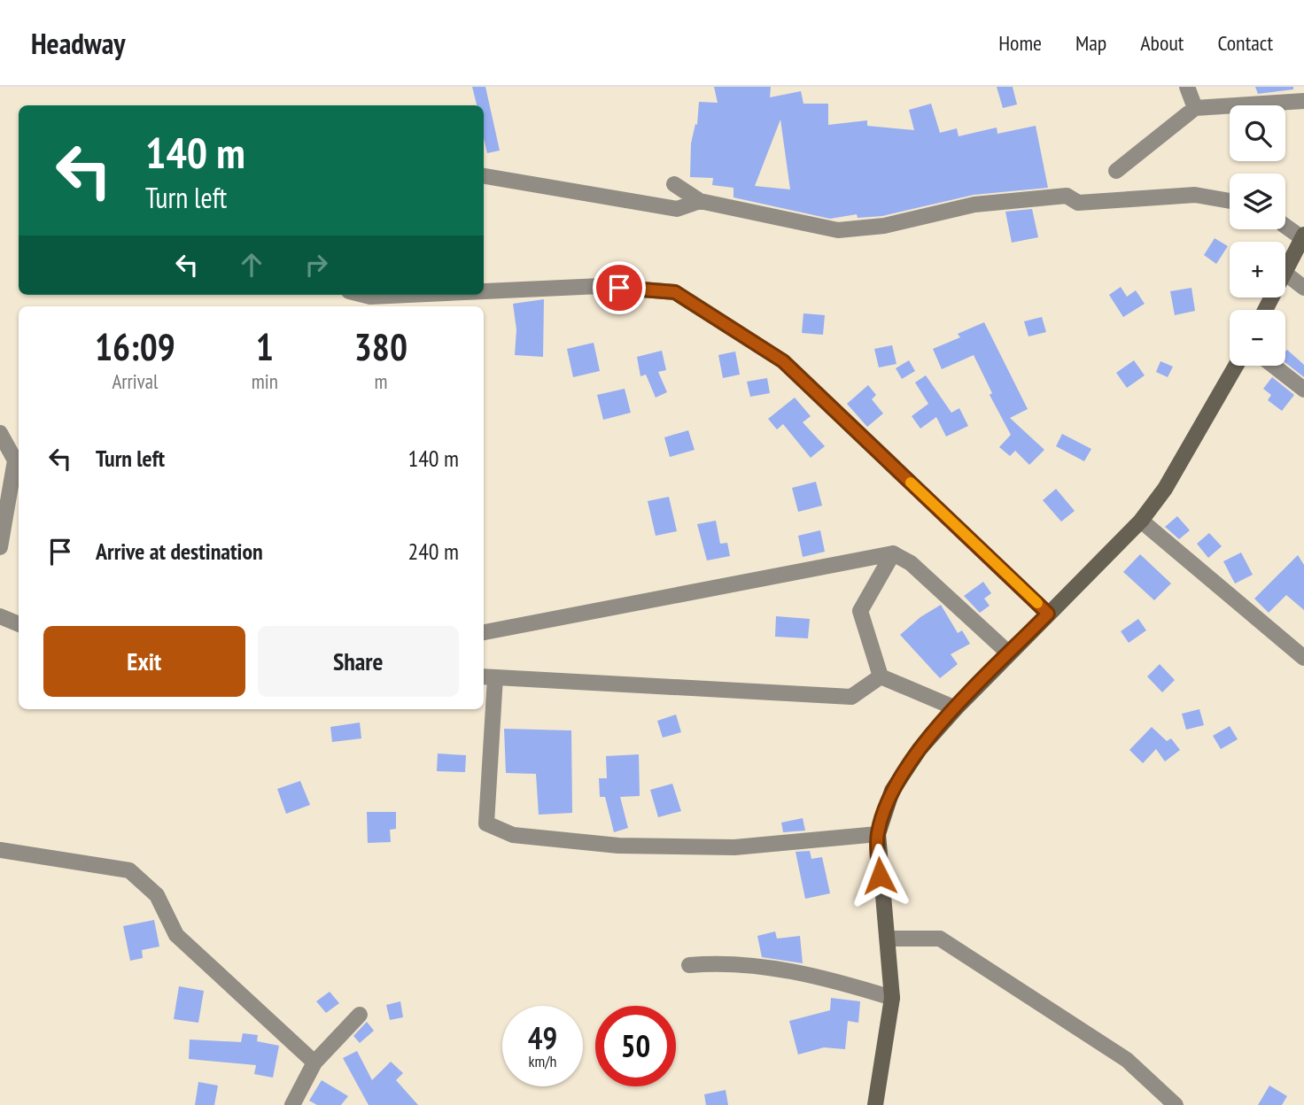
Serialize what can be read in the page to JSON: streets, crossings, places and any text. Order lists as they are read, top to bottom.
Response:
{
  "page": {
    "header": "Headway",
    "nav": [
      "Home",
      "Map",
      "About",
      "Contact"
    ],
    "map_buttons": ["+", "−"],
    "turn": ["140 m", "Turn left"],
    "eta": [
      "16:09",
      "Arrival",
      "1",
      "min",
      "380",
      "m"
    ],
    "list": [
      {
        "name": "Turn left",
        "value": "140 m"
      },
      {
        "name": "Arrive at destination",
        "value": "240 m"
      }
    ],
    "buttons": ["Exit", "Share"],
    "speed": "49 km/h",
    "limit": "50"
  }
}
